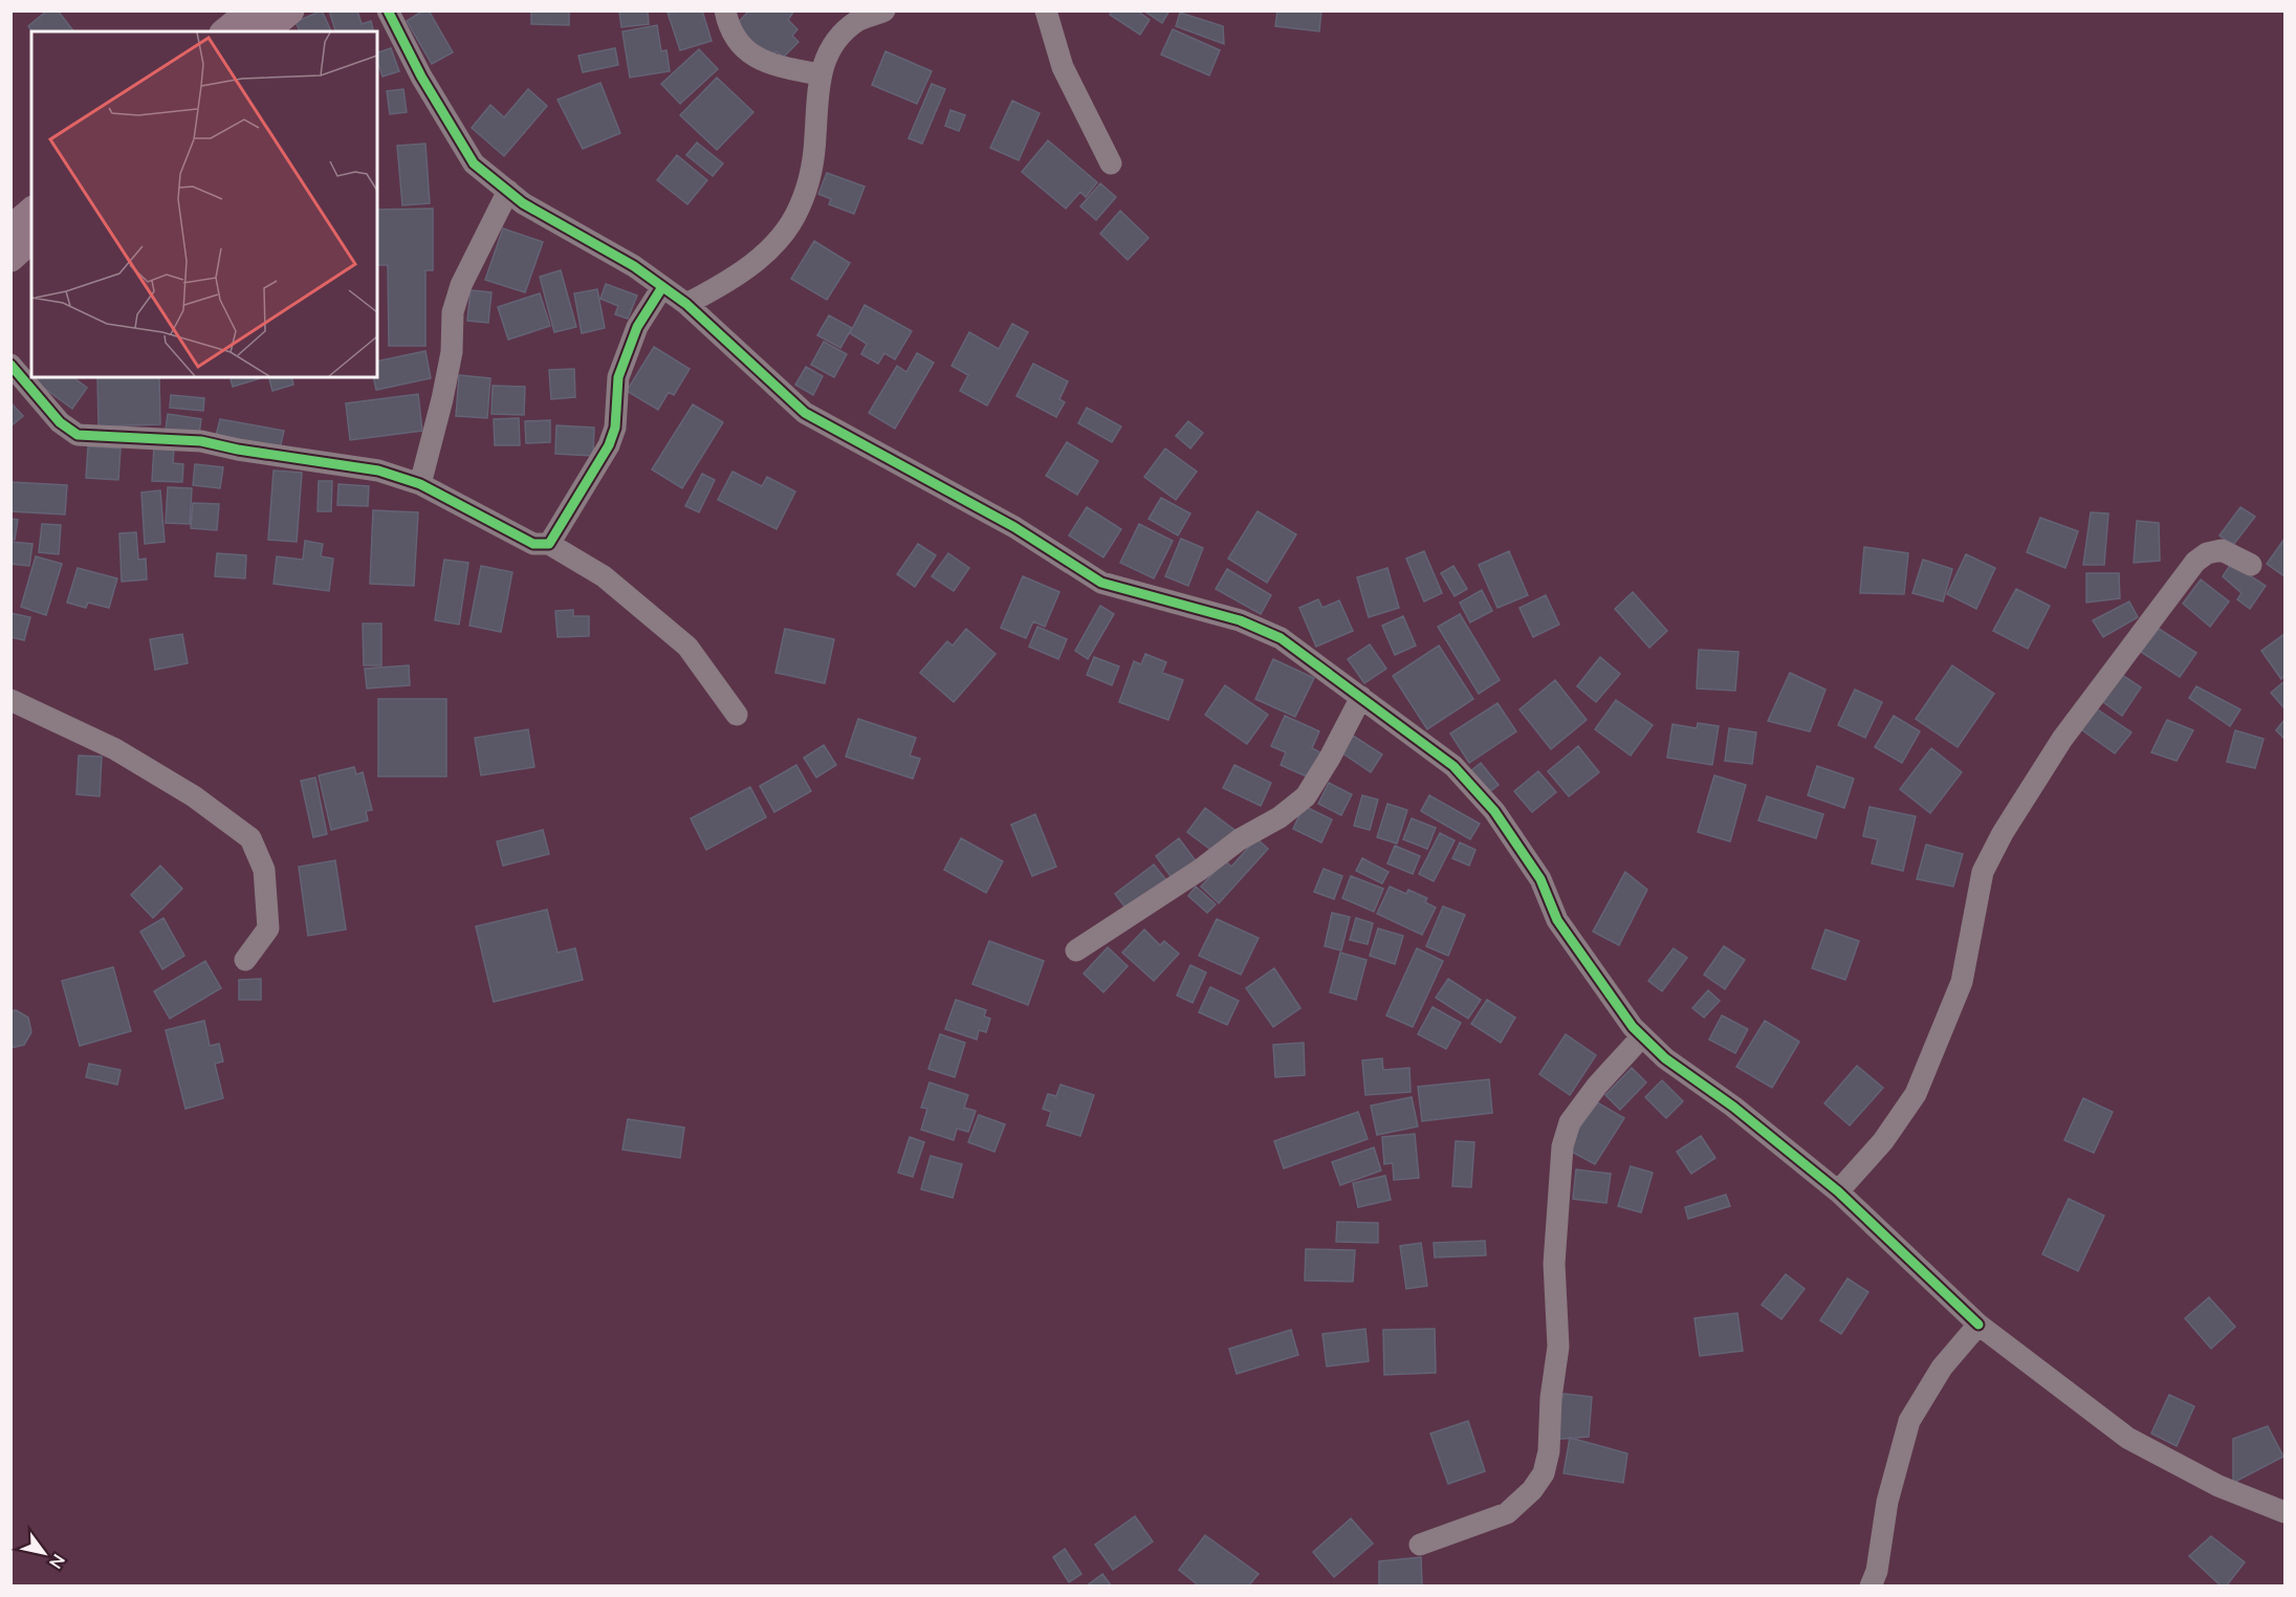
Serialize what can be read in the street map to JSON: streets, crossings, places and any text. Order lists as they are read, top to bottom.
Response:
{
  "north": "bottom right"
}
